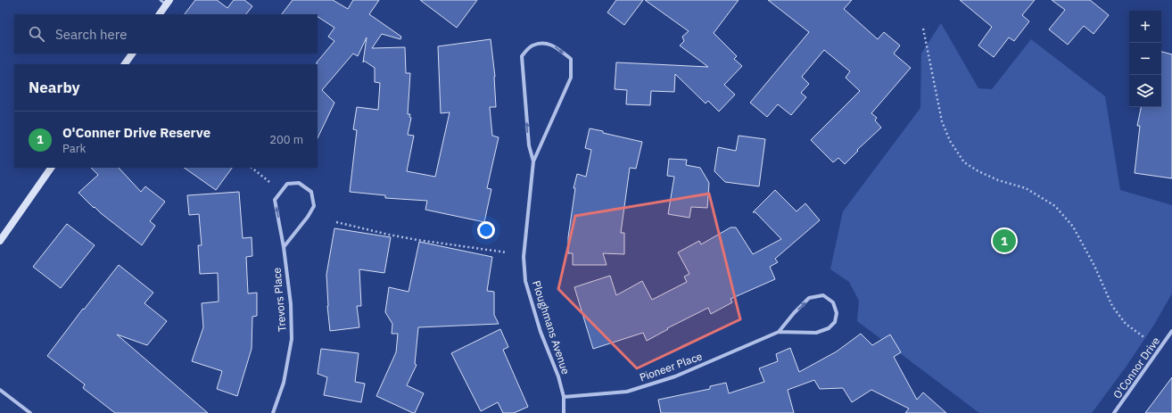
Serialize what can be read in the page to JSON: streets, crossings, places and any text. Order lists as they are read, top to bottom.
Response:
{
  "streets": {
    "street": [
      "Trevors Place",
      "Ploughmans Avenue",
      "Pioneer Place",
      "O'Connor Drive"
    ]
  },
  "crossings": [
    ["Ploughmans Avenue", "Pioneer Place"]
  ],
  "page": {
    "map_buttons": ["+", "−"],
    "search": "Search here",
    "heading": "Nearby",
    "list": [
      {
        "mark": "1",
        "name": "O'Conner Drive Reserve",
        "note": "Park",
        "value": "200 m"
      }
    ],
    "pins": "1"
  }
}
